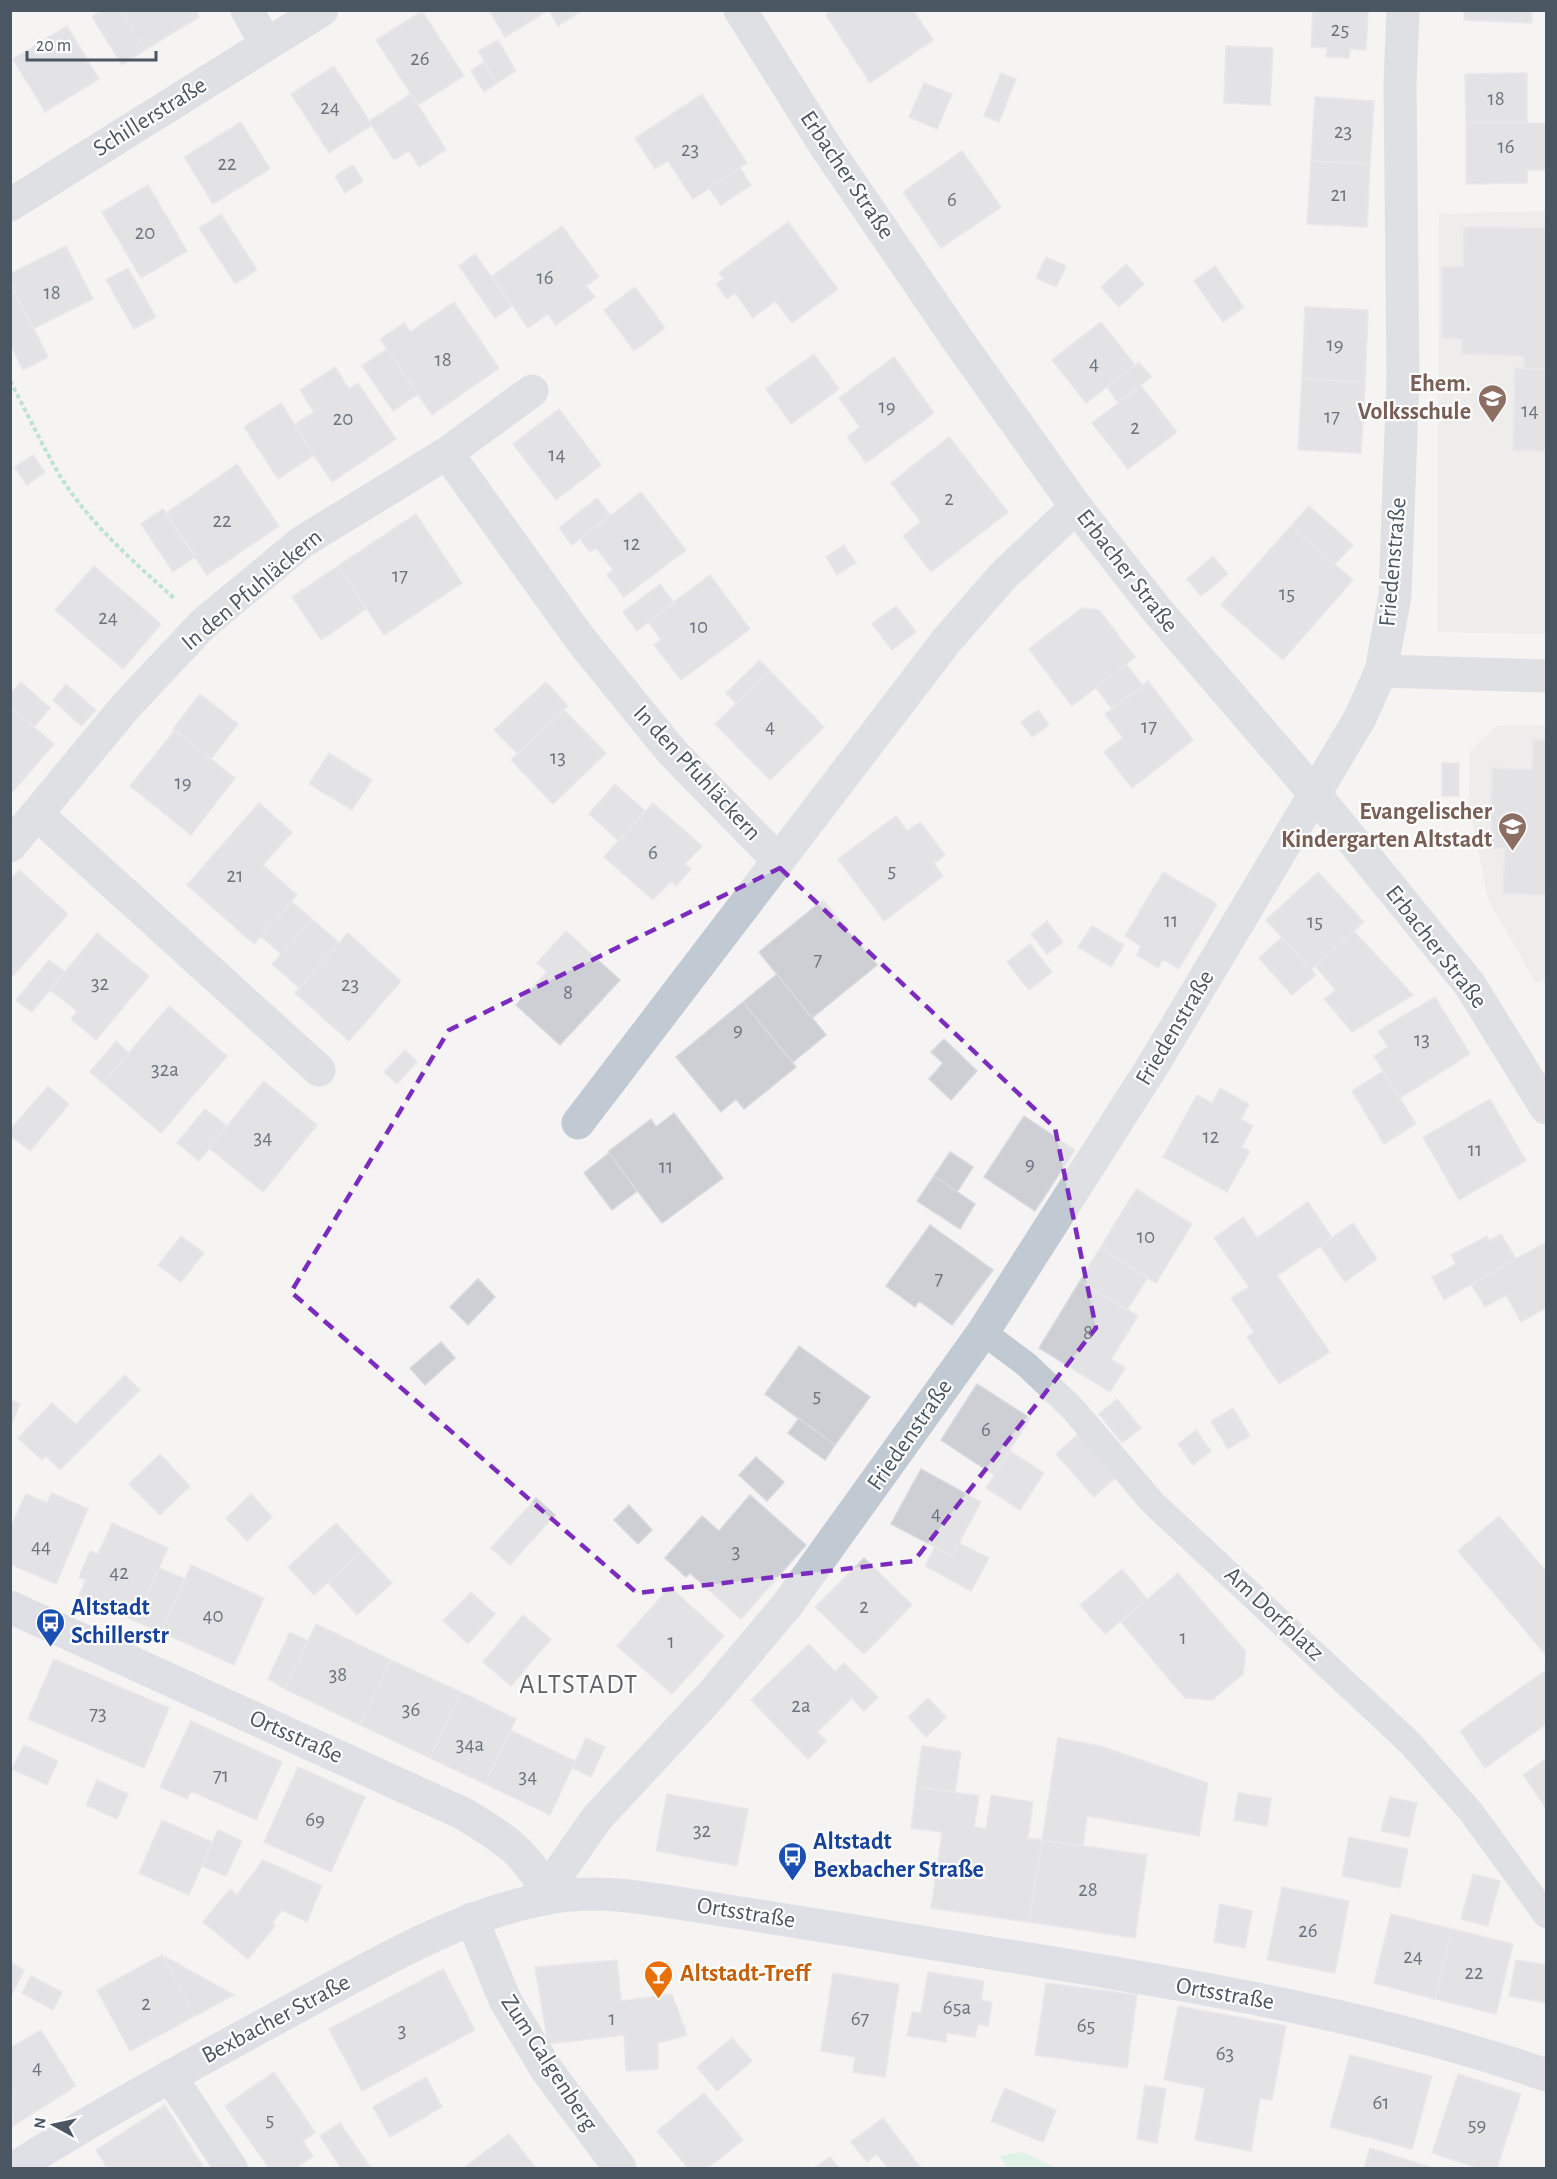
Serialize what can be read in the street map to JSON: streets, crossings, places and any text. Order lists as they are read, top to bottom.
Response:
{
  "streets": {
    "main road": ["Ortsstraße", "Bexbacher Straße"],
    "street": [
      "Schillerstraße",
      "Erbacher Straße",
      "Friedenstraße",
      "In den Pfuhläckern",
      "Zum Galgenberg"
    ],
    "lane": ["Am Dorfplatz"]
  },
  "crossings": [
    ["Erbacher Straße", "Friedenstraße"],
    ["Erbacher Straße", "In den Pfuhläckern"],
    ["Friedenstraße", "Am Dorfplatz"],
    ["Friedenstraße", "Ortsstraße"],
    ["Friedenstraße", "Bexbacher Straße"],
    ["Ortsstraße", "Bexbacher Straße"],
    ["Bexbacher Straße", "Zum Galgenberg"]
  ],
  "districts": ["ALTSTADT"],
  "places": {
    "school or university": ["Ehem. Volksschule", "Evangelischer Kindergarten Altstadt"],
    "bus stop": ["Altstadt Schillerstr", "Altstadt Bexbacher Straße"],
    "bar": ["Altstadt-Treff"]
  },
  "house_numbers": [
    "25",
    "26",
    "18",
    "24",
    "23",
    "16",
    "23",
    "22",
    "21",
    "6",
    "20",
    "16",
    "18",
    "19",
    "18",
    "4",
    "19",
    "14",
    "17",
    "20",
    "2",
    "14",
    "2",
    "22",
    "12",
    "17",
    "15",
    "24",
    "10",
    "4",
    "17",
    "13",
    "19",
    "6",
    "5",
    "21",
    "11",
    "15",
    "7",
    "32",
    "23",
    "8",
    "9",
    "13",
    "32a",
    "12",
    "34",
    "11",
    "9",
    "11",
    "10",
    "7",
    "8",
    "5",
    "6",
    "4",
    "44",
    "3",
    "42",
    "2",
    "40",
    "1",
    "1",
    "38",
    "2a",
    "36",
    "73",
    "34a",
    "71",
    "34",
    "69",
    "32",
    "28",
    "26",
    "24",
    "22",
    "2",
    "65a",
    "1",
    "67",
    "65",
    "3",
    "63",
    "4",
    "61",
    "5",
    "59"
  ],
  "scale_bar": "20 m",
  "north": "left"
}
